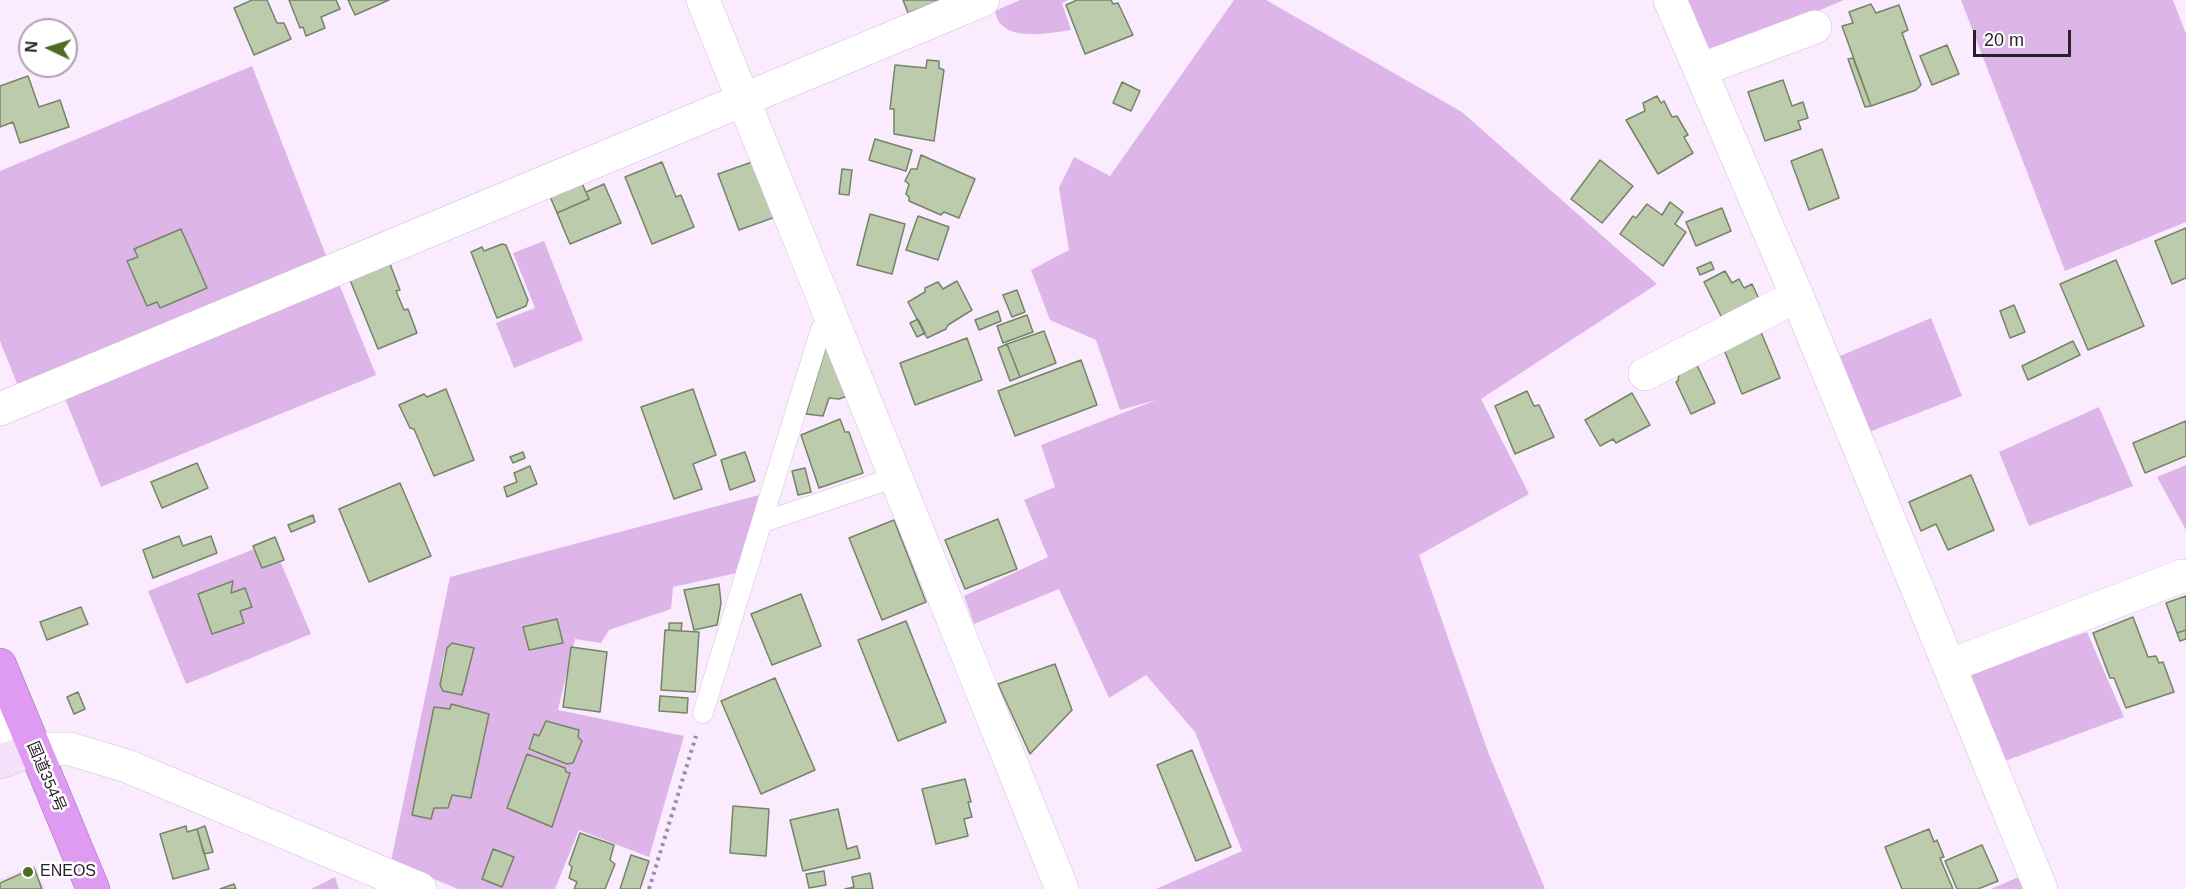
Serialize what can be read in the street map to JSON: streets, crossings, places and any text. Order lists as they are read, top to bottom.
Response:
{
  "streets": {
    "highway": ["国道354号"]
  },
  "places": ["ENEOS"],
  "scale_bar": "20 m",
  "north": "left"
}
